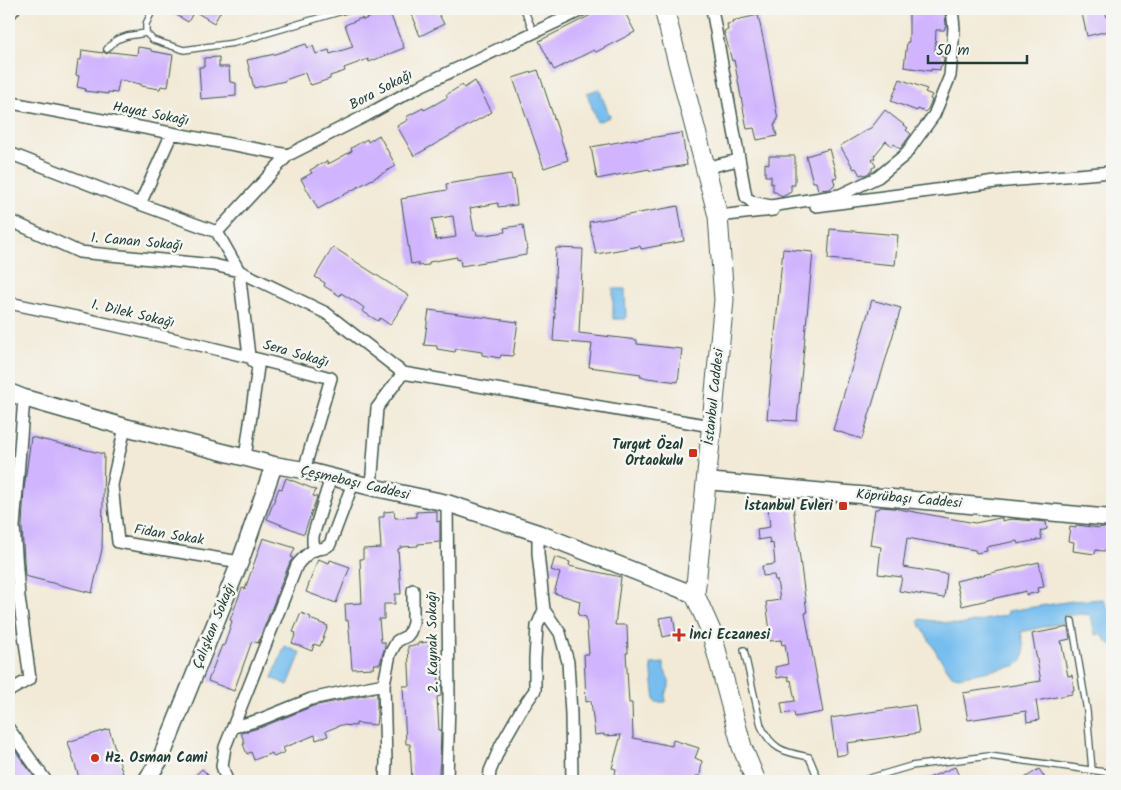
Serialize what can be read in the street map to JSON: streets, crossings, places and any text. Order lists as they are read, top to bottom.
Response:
{
  "streets": {
    "main road": [
      "İstanbul Caddesi",
      "Çeşmebaşı Caddesi",
      "Köprübaşı Caddesi",
      "Çalışkan Sokağı"
    ],
    "street": [
      "Bora Sokağı",
      "Hayat Sokağı",
      "1. Canan Sokağı",
      "1. Dilek Sokağı",
      "Sera Sokağı",
      "Fidan Sokak",
      "2. Kaynak Sokağı"
    ]
  },
  "crossings": [
    ["Bora Sokağı", "Hayat Sokağı"],
    ["1. Dilek Sokağı", "Sera Sokağı"],
    ["Sera Sokağı", "Çeşmebaşı Caddesi"],
    ["İstanbul Caddesi", "Çeşmebaşı Caddesi"],
    ["İstanbul Caddesi", "Köprübaşı Caddesi"],
    ["Çeşmebaşı Caddesi", "Fidan Sokak"],
    ["Çeşmebaşı Caddesi", "Çalışkan Sokağı"],
    ["Çeşmebaşı Caddesi", "2. Kaynak Sokağı"],
    ["Fidan Sokak", "Çalışkan Sokağı"]
  ],
  "places": {
    "transit": ["Turgut Özal Ortaokulu", "İstanbul Evleri"],
    "health": ["İnci Eczanesi"],
    "other": ["Hz. Osman Cami"]
  },
  "scale_bar": "50 m"
}
